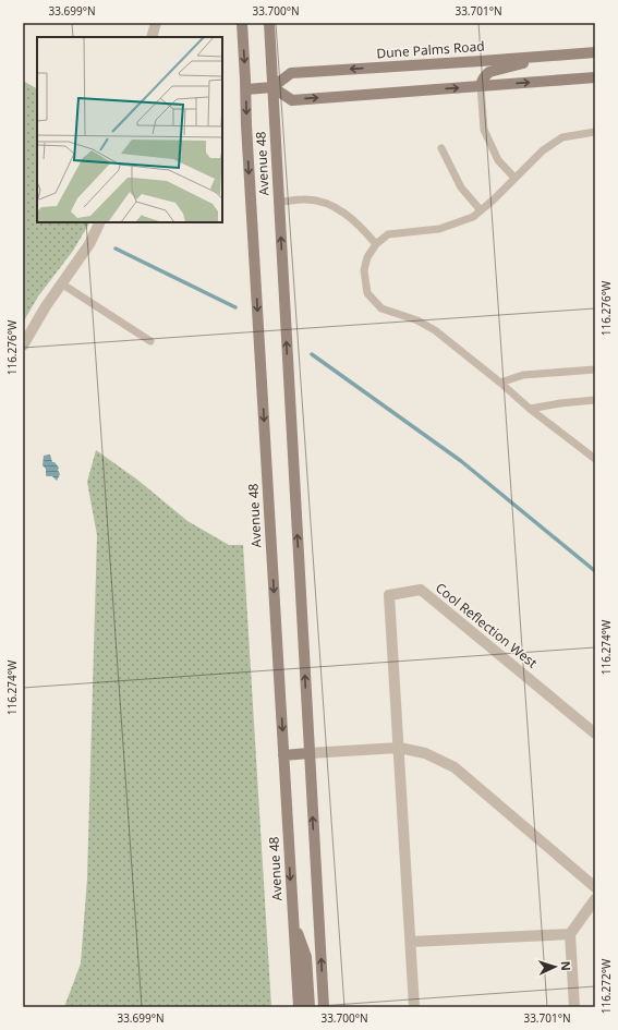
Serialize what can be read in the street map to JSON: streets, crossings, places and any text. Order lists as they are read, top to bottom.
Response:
{
  "streets": {
    "main road": ["Dune Palms Road", "Avenue 48"],
    "street": ["Cool Reflection West"]
  },
  "crossings": [
    ["Dune Palms Road", "Avenue 48"]
  ],
  "north": "right",
  "coordinates": [
    "33.699°N",
    "33.700°N",
    "33.701°N",
    "116.276°W",
    "116.274°W",
    "116.272°W"
  ]
}
